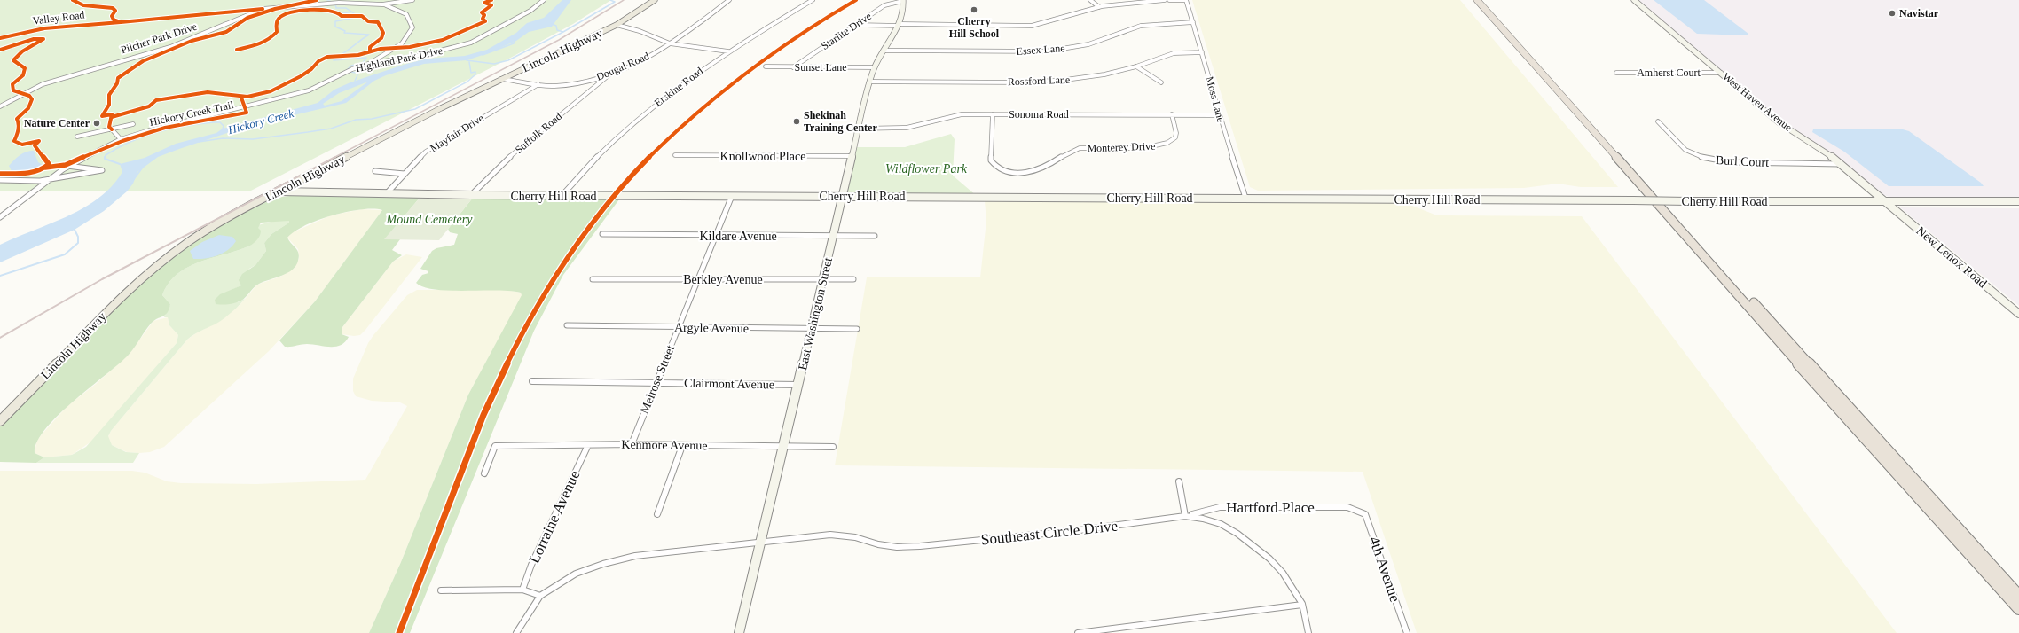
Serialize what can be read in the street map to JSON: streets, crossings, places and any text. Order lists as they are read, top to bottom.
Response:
{
  "streets": {
    "main road": ["Lincoln Highway"],
    "street": [
      "Starlite Drive",
      "Pilcher Park Drive",
      "Essex Lane",
      "Highland Park Drive",
      "Dougal Road",
      "Sunset Lane",
      "Amherst Court",
      "Rossford Lane",
      "Erskine Road",
      "Moss Lane",
      "West Haven Avenue",
      "Sonoma Road",
      "Mayfair Drive",
      "Suffolk Road",
      "Monterey Drive",
      "Knollwood Place",
      "Burl Court",
      "Cherry Hill Road",
      "Kildare Avenue",
      "New Lenox Road",
      "Berkley Avenue",
      "East Washington Street",
      "Argyle Avenue",
      "Melrose Street",
      "Clairmont Avenue",
      "Kenmore Avenue",
      "Hartford Place",
      "Lorraine Avenue",
      "Southeast Circle Drive",
      "4th Avenue"
    ],
    "cycle path": ["Valley Road", "Hickory Creek Trail"]
  },
  "crossings": [
    ["Starlite Drive", "Sunset Lane"],
    ["Starlite Drive", "East Washington Street"],
    ["Essex Lane", "Moss Lane"],
    ["Essex Lane", "East Washington Street"],
    ["Lincoln Highway", "Dougal Road"],
    ["Lincoln Highway", "Cherry Hill Road"],
    ["Dougal Road", "Mayfair Drive"],
    ["Dougal Road", "Suffolk Road"],
    ["Sunset Lane", "East Washington Street"],
    ["Amherst Court", "West Haven Avenue"],
    ["Rossford Lane", "Moss Lane"],
    ["Rossford Lane", "East Washington Street"],
    ["Erskine Road", "Cherry Hill Road"],
    ["Moss Lane", "Sonoma Road"],
    ["Moss Lane", "Cherry Hill Road"],
    ["West Haven Avenue", "Burl Court"],
    ["West Haven Avenue", "Cherry Hill Road"],
    ["West Haven Avenue", "New Lenox Road"],
    ["Sonoma Road", "Monterey Drive"],
    ["Sonoma Road", "East Washington Street"],
    ["Mayfair Drive", "Cherry Hill Road"],
    ["Suffolk Road", "Cherry Hill Road"],
    ["Knollwood Place", "East Washington Street"],
    ["Cherry Hill Road", "New Lenox Road"],
    ["Cherry Hill Road", "East Washington Street"],
    ["Cherry Hill Road", "Melrose Street"],
    ["Kildare Avenue", "East Washington Street"],
    ["Kildare Avenue", "Melrose Street"],
    ["Berkley Avenue", "East Washington Street"],
    ["Berkley Avenue", "Melrose Street"],
    ["East Washington Street", "Argyle Avenue"],
    ["East Washington Street", "Clairmont Avenue"],
    ["East Washington Street", "Kenmore Avenue"],
    ["East Washington Street", "Southeast Circle Drive"],
    ["Argyle Avenue", "Melrose Street"],
    ["Melrose Street", "Clairmont Avenue"],
    ["Melrose Street", "Kenmore Avenue"],
    ["Kenmore Avenue", "Lorraine Avenue"],
    ["Hartford Place", "Southeast Circle Drive"],
    ["Hartford Place", "4th Avenue"]
  ],
  "water": ["Hickory Creek"],
  "parks": ["Wildflower Park", "Mound Cemetery"],
  "places": [
    "Cherry Hill School",
    "Navistar",
    "Shekinah Training Center",
    "Nature Center"
  ]
}
